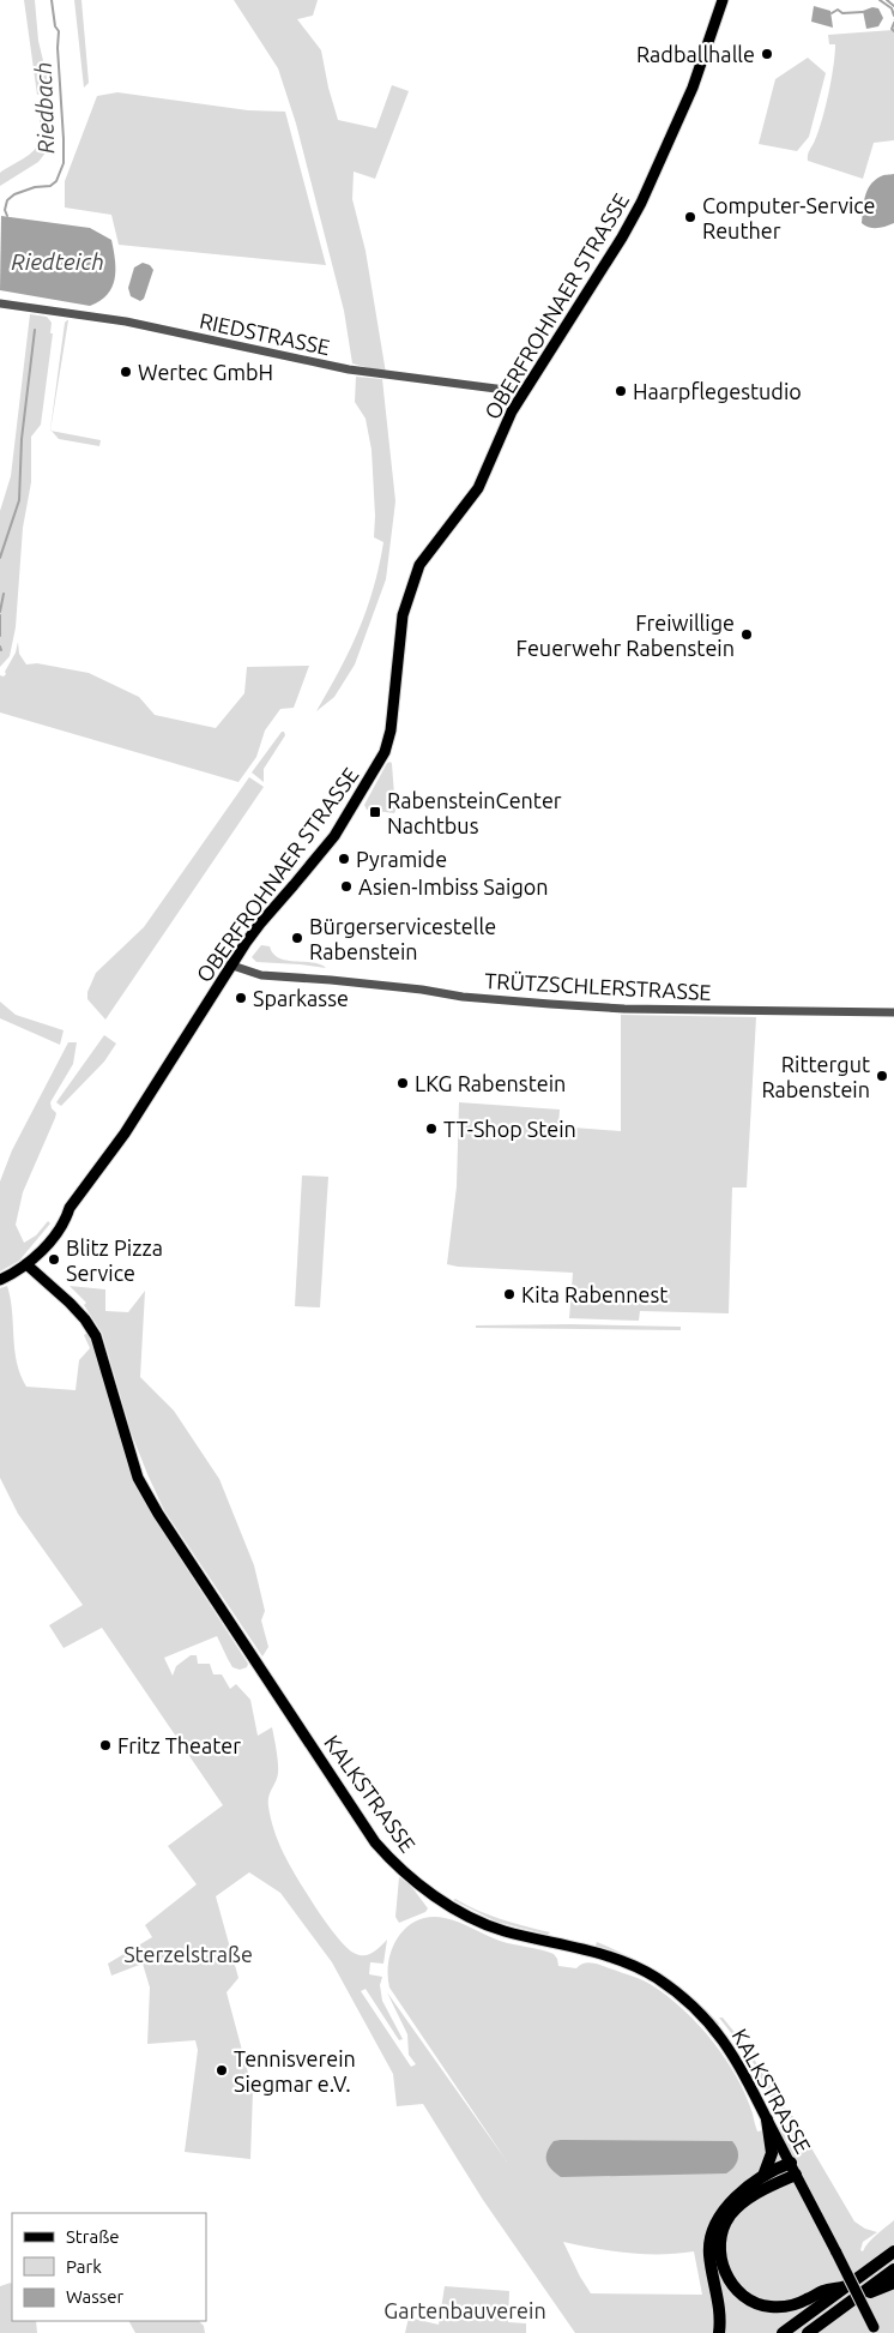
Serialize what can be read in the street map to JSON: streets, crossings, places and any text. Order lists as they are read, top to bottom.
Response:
{
  "streets": {
    "main road": ["OBERFROHNAER STRASSE", "KALKSTRASSE"],
    "street": ["RIEDSTRASSE", "TRÜTZSCHLERSTRASSE"]
  },
  "crossings": [
    ["OBERFROHNAER STRASSE", "RIEDSTRASSE"],
    ["OBERFROHNAER STRASSE", "TRÜTZSCHLERSTRASSE"],
    ["OBERFROHNAER STRASSE", "KALKSTRASSE"]
  ],
  "water": ["Riedbach", "Riedteich"],
  "parks": ["Sterzelstraße", "Gartenbauverein"],
  "places": {
    "other": [
      "Radballhalle",
      "Computer-Service Reuther",
      "Wertec GmbH",
      "Haarpflegestudio",
      "Freiwillige Feuerwehr Rabenstein",
      "Pyramide",
      "Asien-Imbiss Saigon",
      "Bürgerservicestelle Rabenstein",
      "Sparkasse",
      "Rittergut Rabenstein",
      "LKG Rabenstein",
      "TT-Shop Stein",
      "Blitz Pizza Service",
      "Kita Rabennest",
      "Fritz Theater",
      "Tennisverein Siegmar e.V."
    ],
    "transit": ["RabensteinCenter Nachtbus"]
  },
  "legend": ["Straße", "Park", "Wasser"]
}
